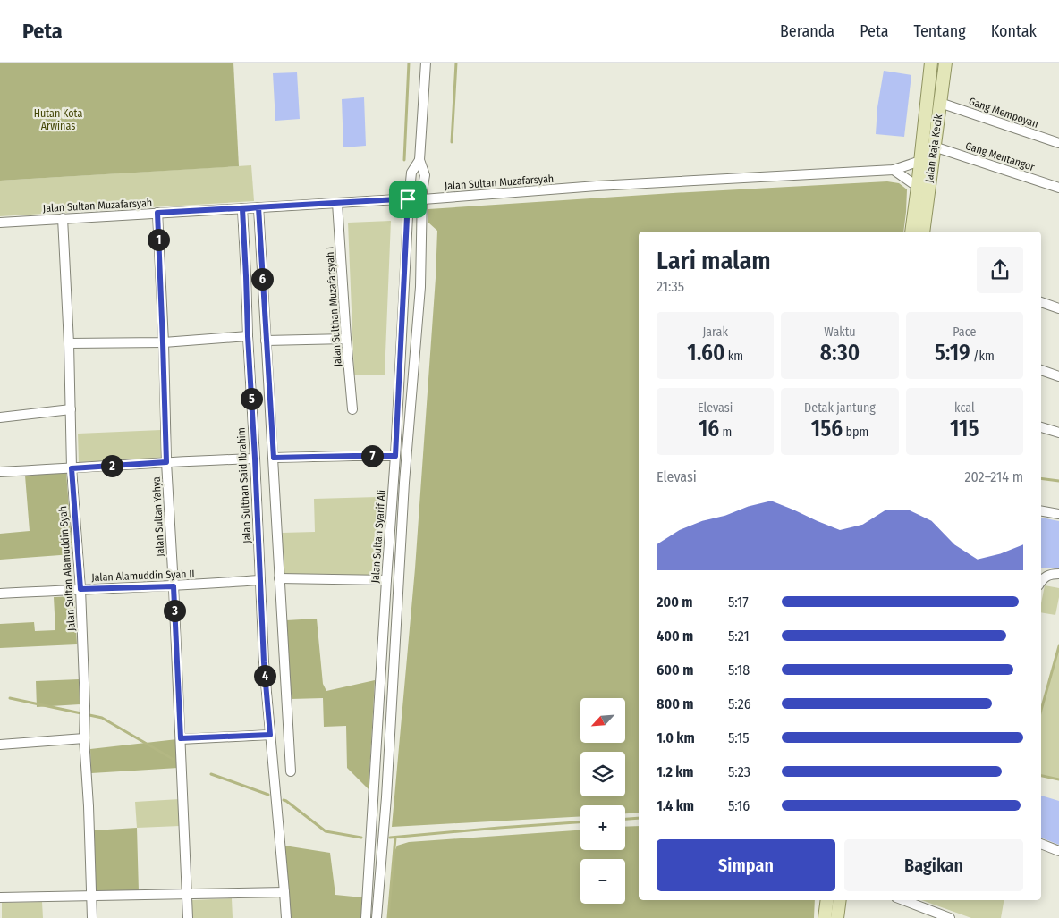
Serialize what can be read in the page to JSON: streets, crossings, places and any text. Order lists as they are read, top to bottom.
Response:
{
  "streets": {
    "main road": ["Jalan Raja Kecik"],
    "street": [
      "Gang Mempoyan",
      "Gang Mentangor",
      "Jalan Sultan Muzafarsyah",
      "Jalan Sulthan Muzafarsyah I",
      "Jalan Sulthan Said Ibrahim",
      "Jalan Sultan Yahya",
      "Jalan Sultan Syarif Ali",
      "Jalan Sultan Alamuddin Syah",
      "Jalan Alamuddin Syah II"
    ]
  },
  "crossings": [
    ["Gang Mempoyan", "Jalan Raja Kecik"],
    ["Jalan Raja Kecik", "Gang Mentangor"],
    ["Jalan Raja Kecik", "Jalan Sultan Muzafarsyah"],
    ["Jalan Sultan Muzafarsyah", "Jalan Sulthan Muzafarsyah I"],
    ["Jalan Sultan Muzafarsyah", "Jalan Sulthan Said Ibrahim"],
    ["Jalan Sultan Muzafarsyah", "Jalan Sultan Yahya"],
    ["Jalan Sultan Muzafarsyah", "Jalan Sultan Syarif Ali"],
    ["Jalan Sultan Muzafarsyah", "Jalan Sultan Alamuddin Syah"],
    ["Jalan Sulthan Said Ibrahim", "Jalan Alamuddin Syah II"],
    ["Jalan Sultan Yahya", "Jalan Alamuddin Syah II"],
    ["Jalan Sultan Alamuddin Syah", "Jalan Alamuddin Syah II"]
  ],
  "parks": ["Hutan Kota Arwinas"],
  "north": "bottom left",
  "page": {
    "header": "Peta",
    "nav": [
      "Beranda",
      "Peta",
      "Tentang",
      "Kontak"
    ],
    "pins": [
      "1",
      "6",
      "5",
      "7",
      "2",
      "3",
      "4"
    ],
    "heading": ["Lari malam", "21:35"],
    "stats": [
      ["Jarak", "1.60 km"],
      ["Waktu", "8:30"],
      ["Pace", "5:19 /km"],
      ["Elevasi", "16 m"],
      ["Detak jantung", "156 bpm"],
      ["kcal", "115"]
    ],
    "chart": ["Elevasi", "202–214 m"],
    "list": [
      {
        "name": "200 m",
        "note": "5:17"
      },
      {
        "name": "400 m",
        "note": "5:21"
      },
      {
        "name": "600 m",
        "note": "5:18"
      },
      {
        "name": "800 m",
        "note": "5:26"
      },
      {
        "name": "1.0 km",
        "note": "5:15"
      },
      {
        "name": "1.2 km",
        "note": "5:23"
      },
      {
        "name": "1.4 km",
        "note": "5:16"
      }
    ],
    "map_buttons": ["+", "−"],
    "buttons": ["Simpan", "Bagikan"]
  }
}
